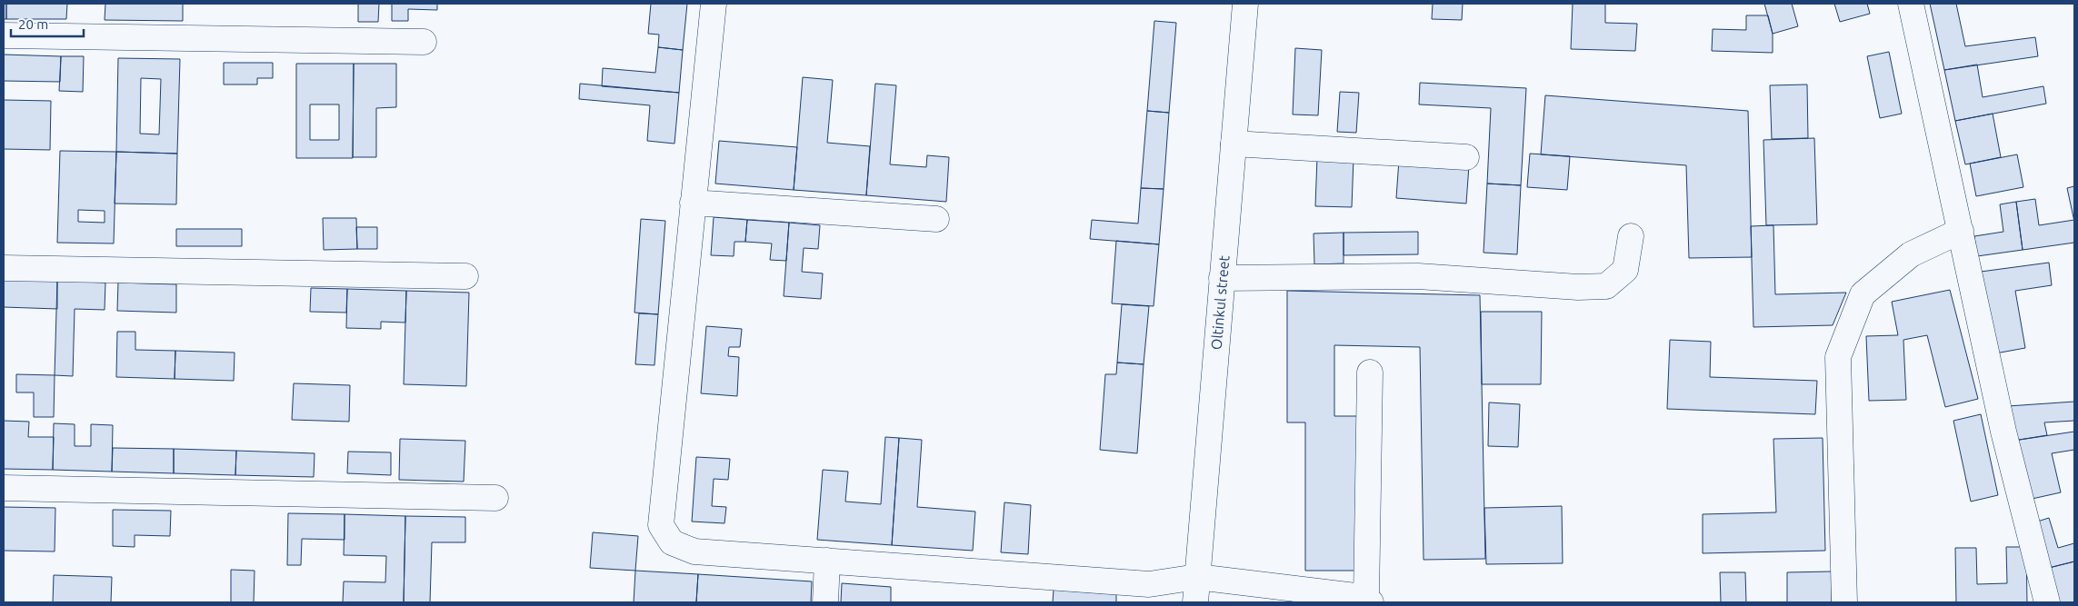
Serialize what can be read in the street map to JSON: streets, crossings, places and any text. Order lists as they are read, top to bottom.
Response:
{
  "streets": {
    "street": ["Oltinkul street"]
  },
  "scale_bar": "20 m"
}
